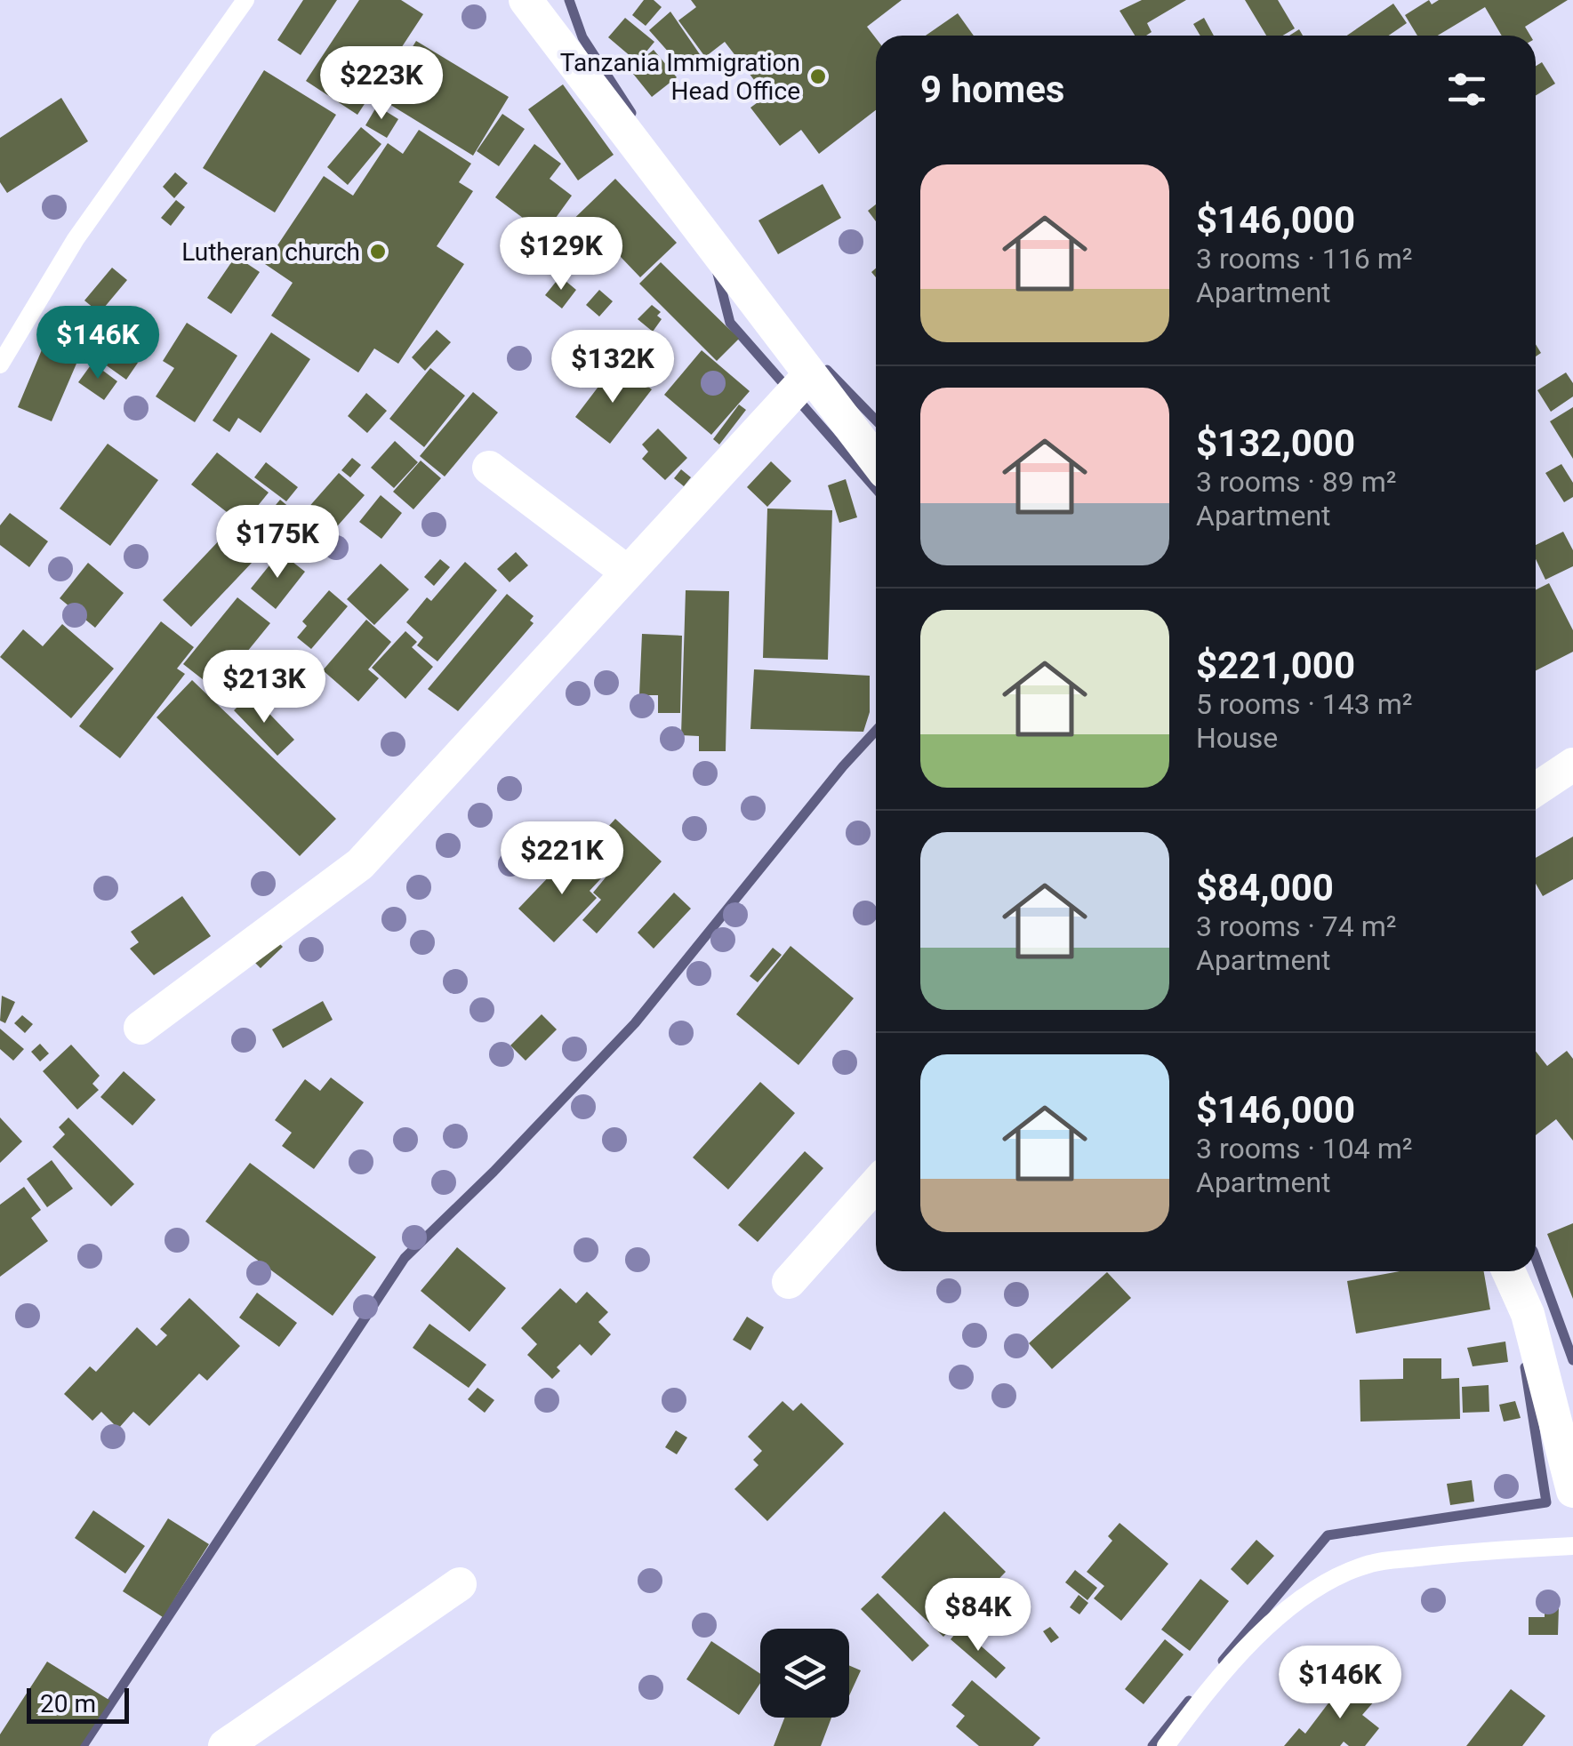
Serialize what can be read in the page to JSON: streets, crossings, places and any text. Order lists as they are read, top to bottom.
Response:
{
  "places": ["Tanzania Immigration Head Office", "Lutheran church"],
  "scale_bar": "20 m",
  "page": {
    "heading": "9 homes",
    "price": [
      "$223K",
      "$129K",
      "$146K",
      "$132K",
      "$175K",
      "$213K",
      "$221K",
      "$84K",
      "$146K"
    ],
    "list": [
      {
        "name": "$146,000",
        "note": "3 rooms · 116 m² · Apartment"
      },
      {
        "name": "$132,000",
        "note": "3 rooms · 89 m² · Apartment"
      },
      {
        "name": "$221,000",
        "note": "5 rooms · 143 m² · House"
      },
      {
        "name": "$84,000",
        "note": "3 rooms · 74 m² · Apartment"
      },
      {
        "name": "$146,000",
        "note": "3 rooms · 104 m² · Apartment"
      }
    ],
    "scale": "20 m"
  }
}
